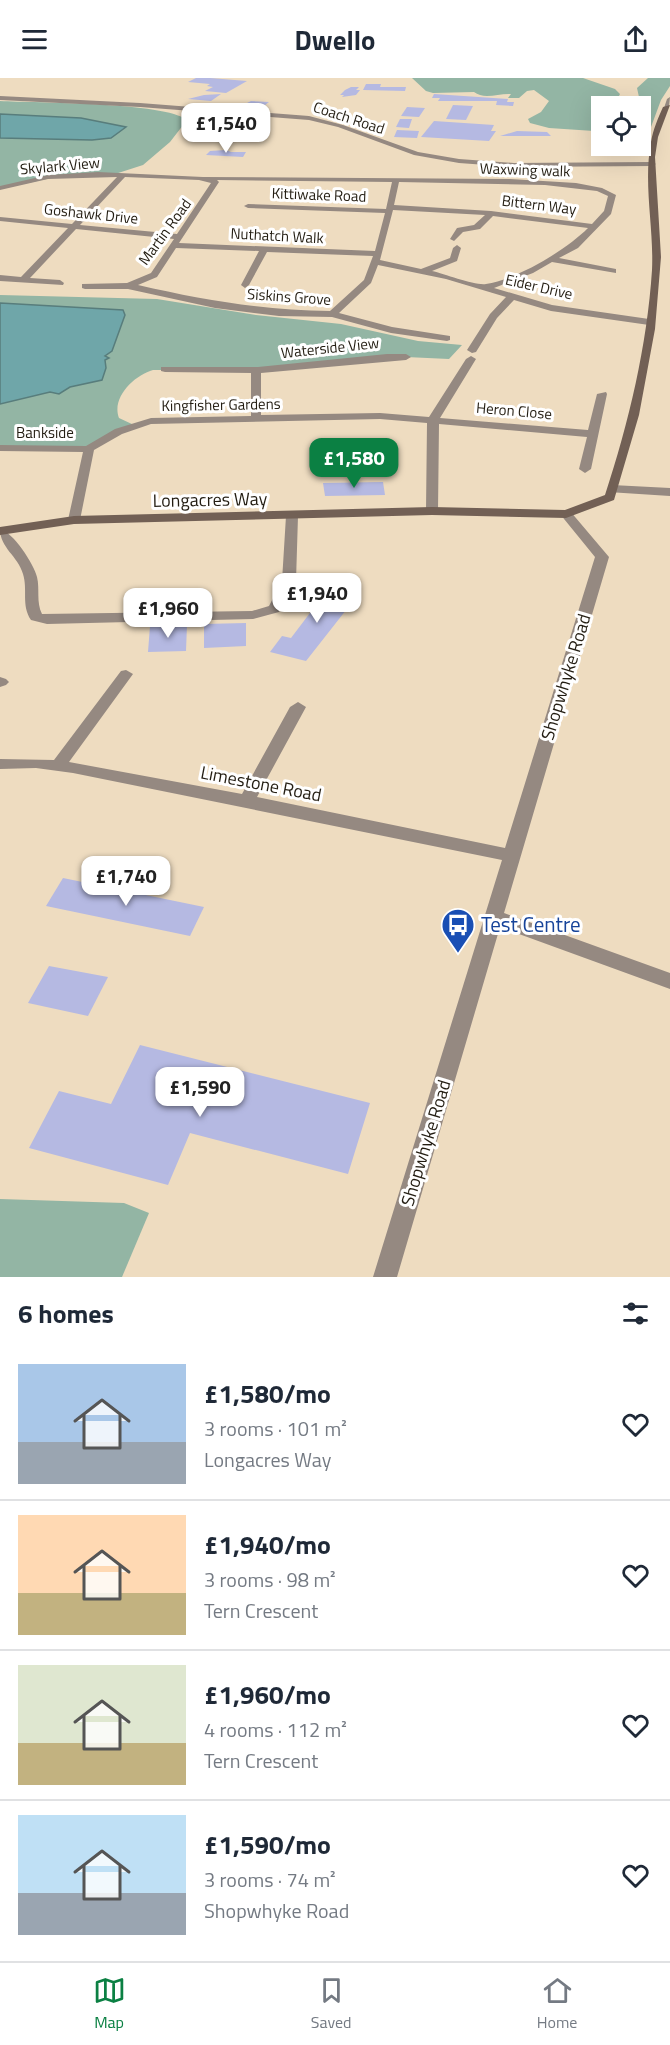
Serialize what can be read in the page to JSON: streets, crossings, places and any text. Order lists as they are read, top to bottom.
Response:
{
  "streets": {
    "main road": ["Longacres Way"],
    "street": [
      "Coach Road",
      "Skylark View",
      "Waxwing walk",
      "Kittiwake Road",
      "Bittern Way",
      "Goshawk Drive",
      "Martin Road",
      "Nuthatch Walk",
      "Eider Drive",
      "Siskins Grove",
      "Waterside View",
      "Kingfisher Gardens",
      "Heron Close",
      "Bankside",
      "Shopwhyke Road",
      "Limestone Road"
    ]
  },
  "crossings": [
    ["Skylark View", "Martin Road"],
    ["Waxwing walk", "Bittern Way"],
    ["Kittiwake Road", "Bittern Way"],
    ["Bittern Way", "Eider Drive"],
    ["Goshawk Drive", "Martin Road"],
    ["Martin Road", "Nuthatch Walk"],
    ["Martin Road", "Siskins Grove"],
    ["Nuthatch Walk", "Eider Drive"],
    ["Eider Drive", "Heron Close"],
    ["Waterside View", "Kingfisher Gardens"],
    ["Kingfisher Gardens", "Heron Close"],
    ["Kingfisher Gardens", "Bankside"],
    ["Longacres Way", "Shopwhyke Road"],
    ["Shopwhyke Road", "Limestone Road"]
  ],
  "places": {
    "bus stop": ["Test Centre"]
  },
  "page": {
    "header": "Dwello",
    "price": [
      "£1,540",
      "£1,580",
      "£1,940",
      "£1,960",
      "£1,740",
      "£1,590"
    ],
    "heading": "6 homes",
    "list": [
      {
        "name": "£1,580/mo",
        "note": "3 rooms · 101 m² · Longacres Way"
      },
      {
        "name": "£1,940/mo",
        "note": "3 rooms · 98 m² · Tern Crescent"
      },
      {
        "name": "£1,960/mo",
        "note": "4 rooms · 112 m² · Tern Crescent"
      },
      {
        "name": "£1,590/mo",
        "note": "3 rooms · 74 m² · Shopwhyke Road"
      }
    ],
    "tabs": ["Map", "Saved", "Home"]
  }
}
